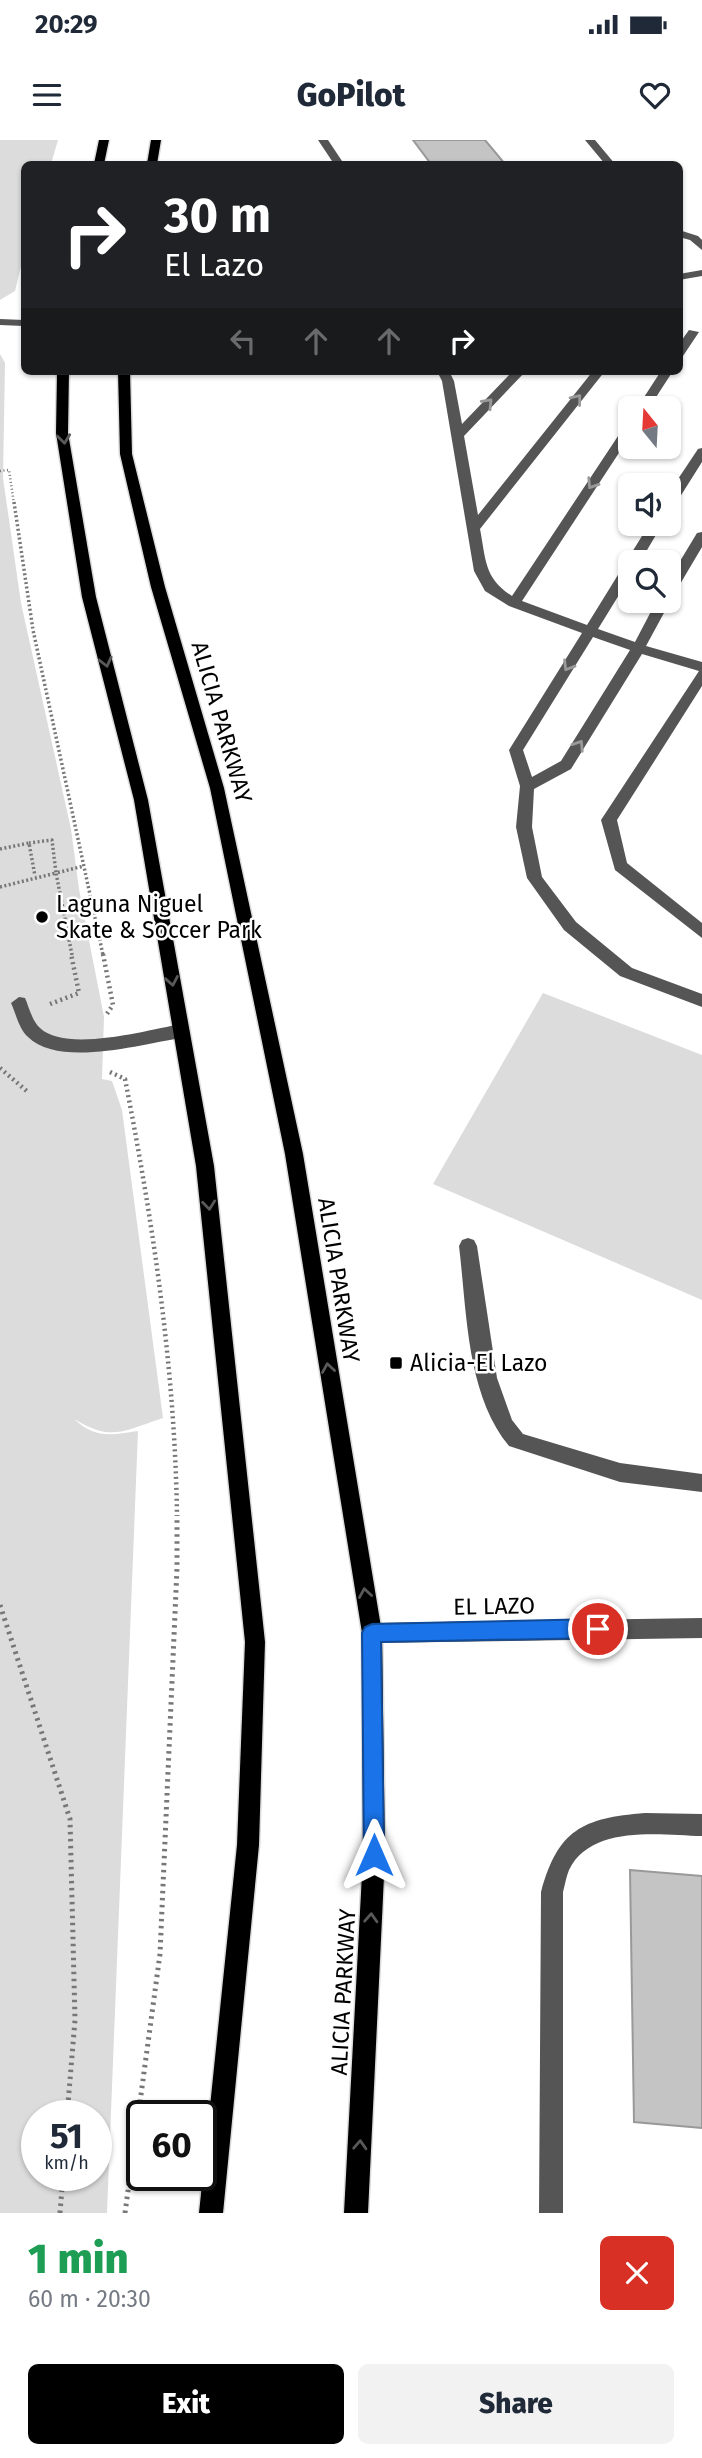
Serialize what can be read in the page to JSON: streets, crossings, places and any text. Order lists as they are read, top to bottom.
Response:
{
  "streets": {
    "main road": ["ALICIA PARKWAY"],
    "street": ["EL LAZO"]
  },
  "crossings": [
    ["ALICIA PARKWAY", "EL LAZO"]
  ],
  "places": {
    "other": ["Laguna Niguel Skate & Soccer Park"],
    "transit": ["Alicia-El Lazo"]
  },
  "north": "top",
  "page": {
    "status": "20:29",
    "header": "GoPilot",
    "turn": ["30 m", "El Lazo"],
    "speed": "51 km/h",
    "limit": "60",
    "heading": ["1 min", "60 m · 20:30"],
    "buttons": ["Exit", "Share"]
  }
}
